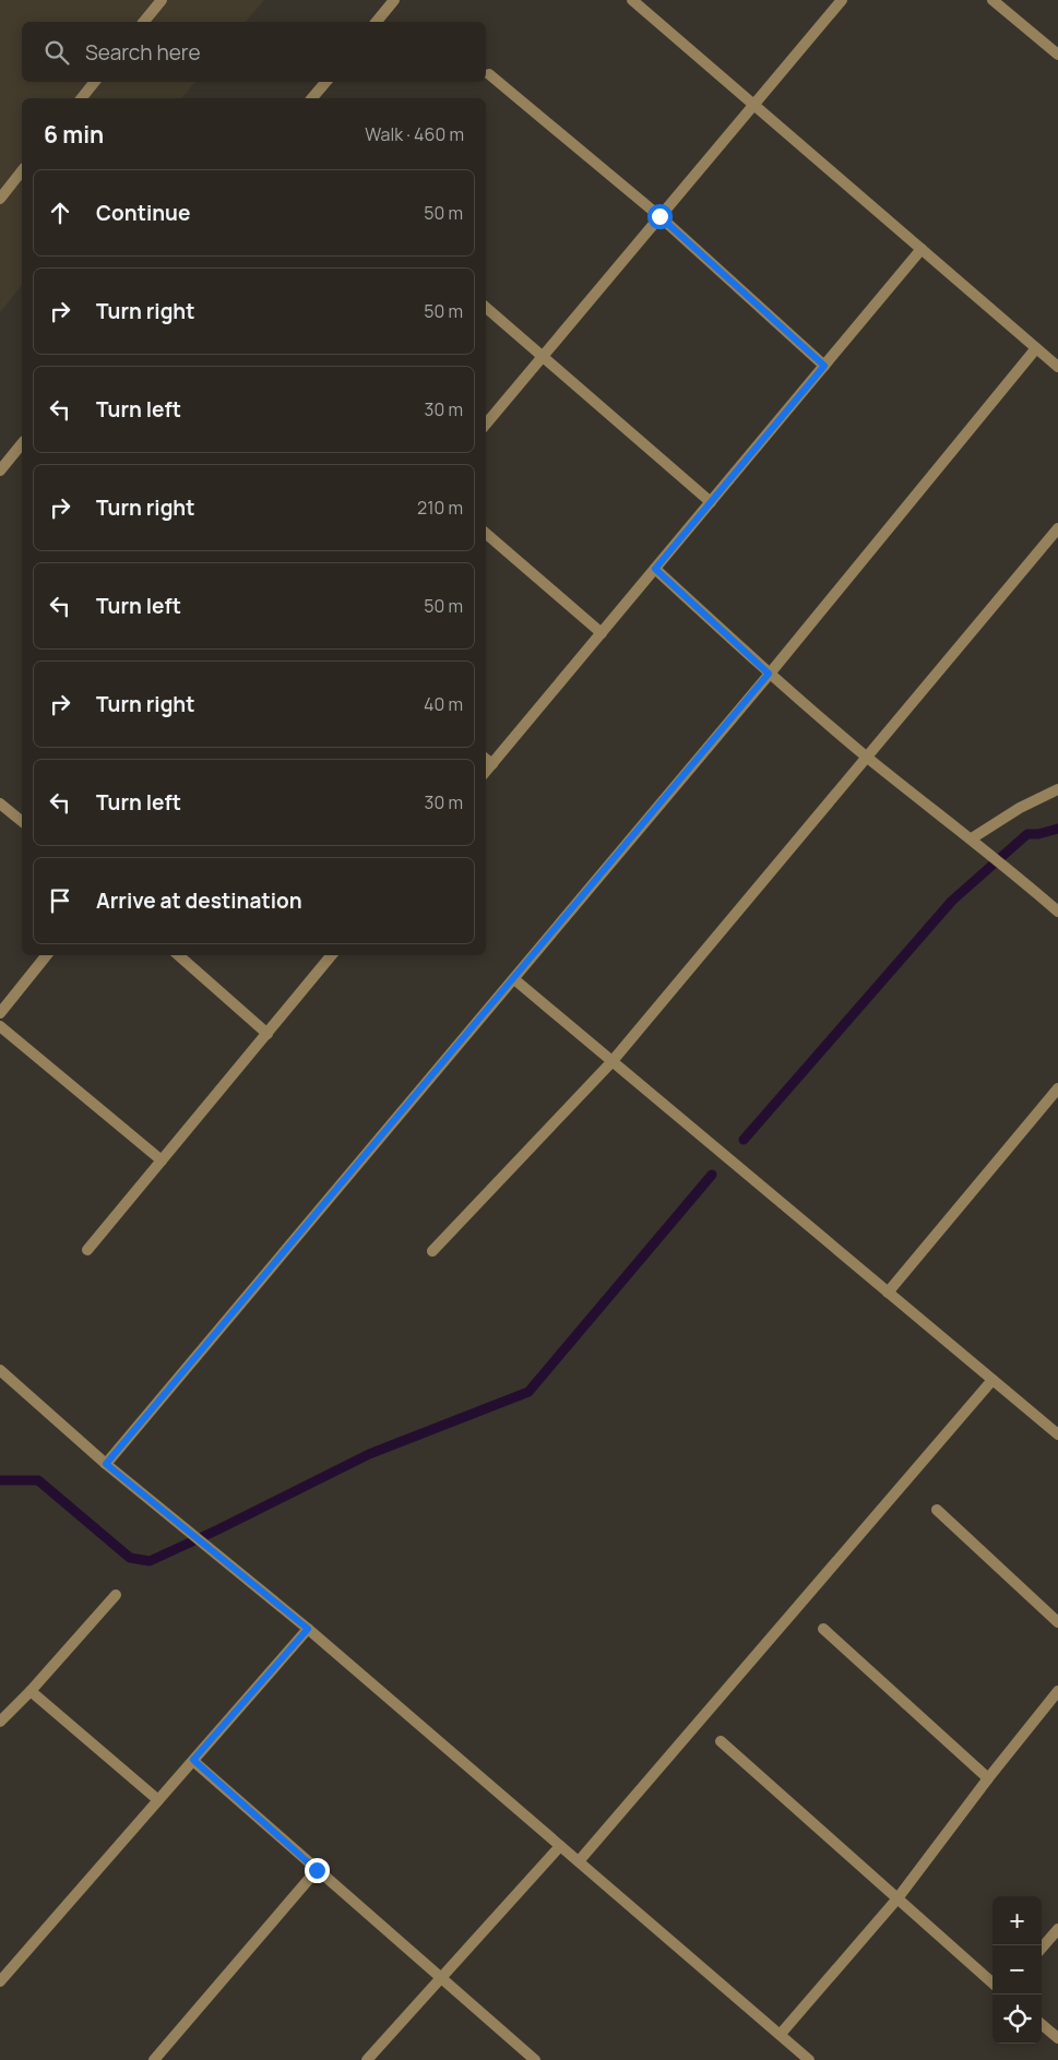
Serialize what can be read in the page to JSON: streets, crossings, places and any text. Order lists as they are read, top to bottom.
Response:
{
  "page": {
    "search": "Search here",
    "heading": ["6 min", "Walk · 460 m"],
    "list": [
      ["Continue", "50 m"],
      ["Turn right", "50 m"],
      ["Turn left", "30 m"],
      ["Turn right", "210 m"],
      ["Turn left", "50 m"],
      ["Turn right", "40 m"],
      ["Turn left", "30 m"],
      "Arrive at destination"
    ],
    "map_buttons": ["+", "−"]
  }
}
